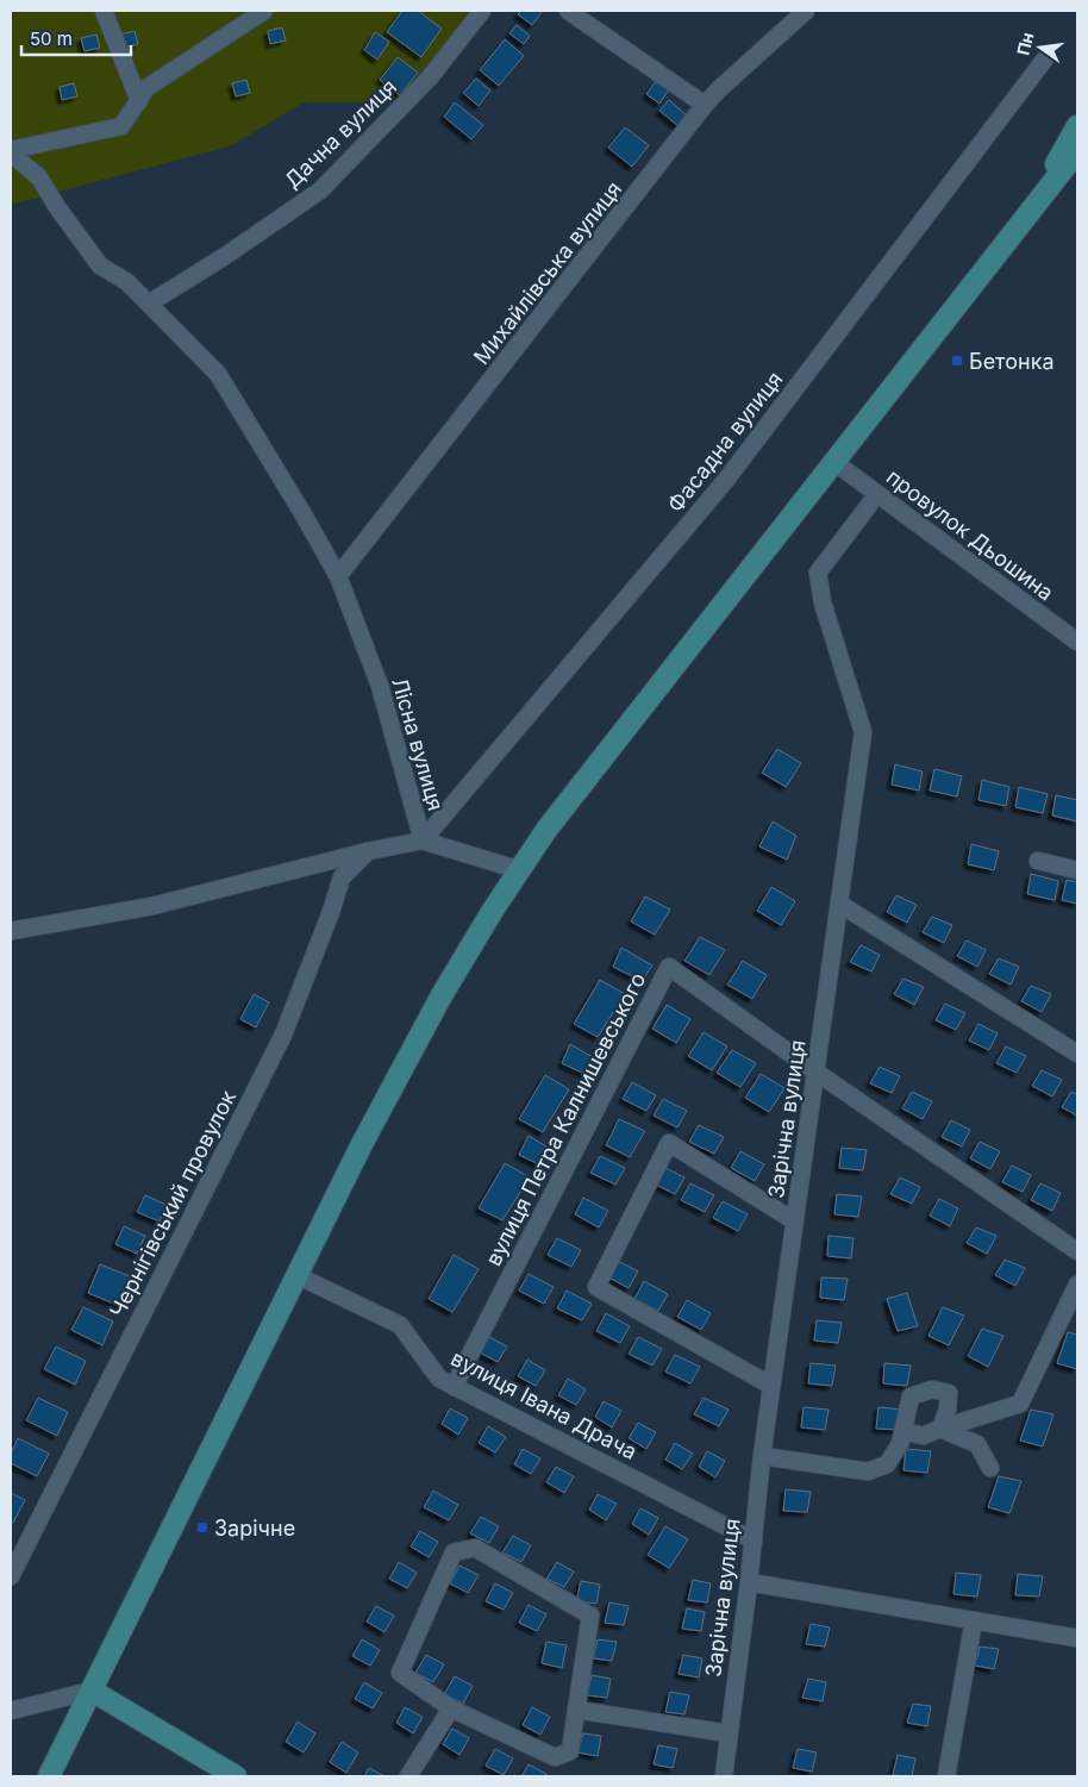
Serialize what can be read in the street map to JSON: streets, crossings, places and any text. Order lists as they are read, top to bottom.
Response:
{
  "streets": {
    "street": [
      "Дачна вулиця",
      "Михайлівська вулиця",
      "Фасадна вулиця",
      "провулок Дьошина",
      "Лісна вулиця",
      "вулиця Петра Калнишевського",
      "Зарічна вулиця",
      "Чернігівський провулок",
      "вулиця Івана Драча"
    ]
  },
  "crossings": [
    ["Дачна вулиця", "Лісна вулиця"],
    ["Михайлівська вулиця", "Лісна вулиця"],
    ["Фасадна вулиця", "Лісна вулиця"],
    ["провулок Дьошина", "Зарічна вулиця"],
    ["Лісна вулиця", "Чернігівський провулок"],
    ["вулиця Петра Калнишевського", "Зарічна вулиця"],
    ["вулиця Петра Калнишевського", "вулиця Івана Драча"],
    ["Зарічна вулиця", "вулиця Івана Драча"]
  ],
  "places": {
    "transit": ["Бетонка", "Зарічне"]
  },
  "scale_bar": "50 m",
  "north": "left"
}
